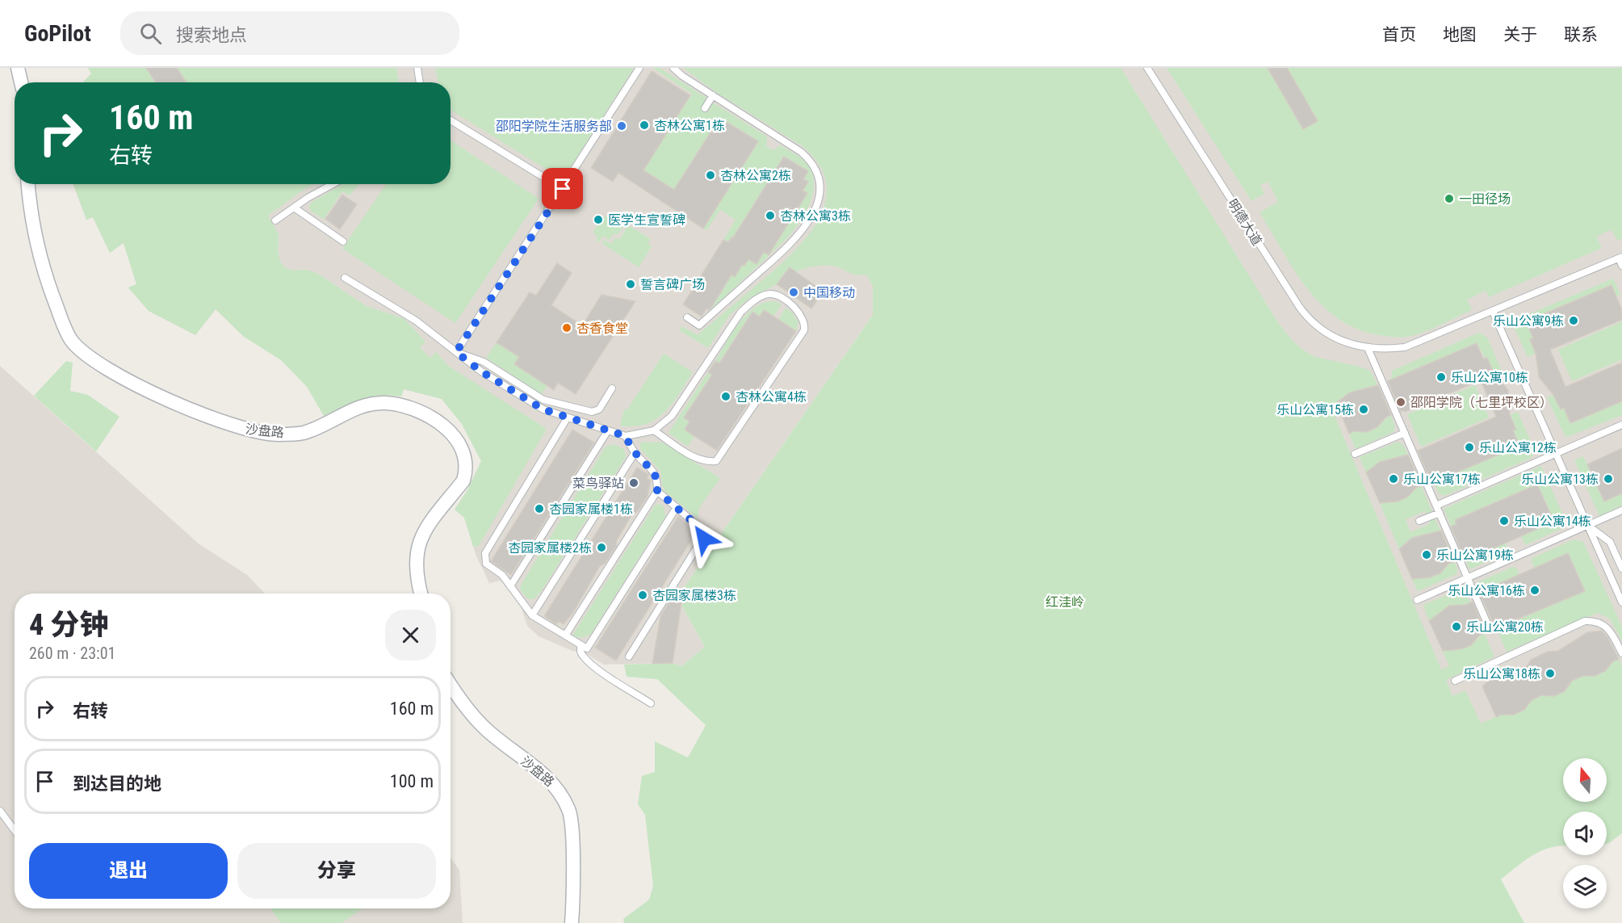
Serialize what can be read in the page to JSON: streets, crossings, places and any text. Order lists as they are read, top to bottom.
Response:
{
  "streets": {
    "street": ["沙盘路"],
    "lane": ["明德大道"]
  },
  "parks": ["红洼岭"],
  "places": [
    "杏林公寓1栋",
    "邵阳学院生活服务部",
    "杏林公寓2栋",
    "一田径场",
    "杏林公寓3栋",
    "医学生宣誓碑",
    "誓言碑广场",
    "中国移动",
    "乐山公寓9栋",
    "杏香食堂",
    "乐山公寓10栋",
    "杏林公寓4栋",
    "邵阳学院（七里坪校区）",
    "乐山公寓15栋",
    "乐山公寓12栋",
    "乐山公寓17栋",
    "乐山公寓13栋",
    "菜鸟驿站",
    "杏园家属楼1栋",
    "乐山公寓14栋",
    "杏园家属楼2栋",
    "乐山公寓19栋",
    "乐山公寓16栋",
    "杏园家属楼3栋",
    "乐山公寓20栋",
    "乐山公寓18栋"
  ],
  "north": "top",
  "page": {
    "header": "GoPilot",
    "search": "搜索地点",
    "nav": [
      "首页",
      "地图",
      "关于",
      "联系"
    ],
    "turn": ["160 m", "右转"],
    "heading": ["4 分钟", "260 m · 23:01"],
    "list": [
      {
        "name": "右转",
        "value": "160 m"
      },
      {
        "name": "到达目的地",
        "value": "100 m"
      }
    ],
    "buttons": ["退出", "分享"]
  }
}
